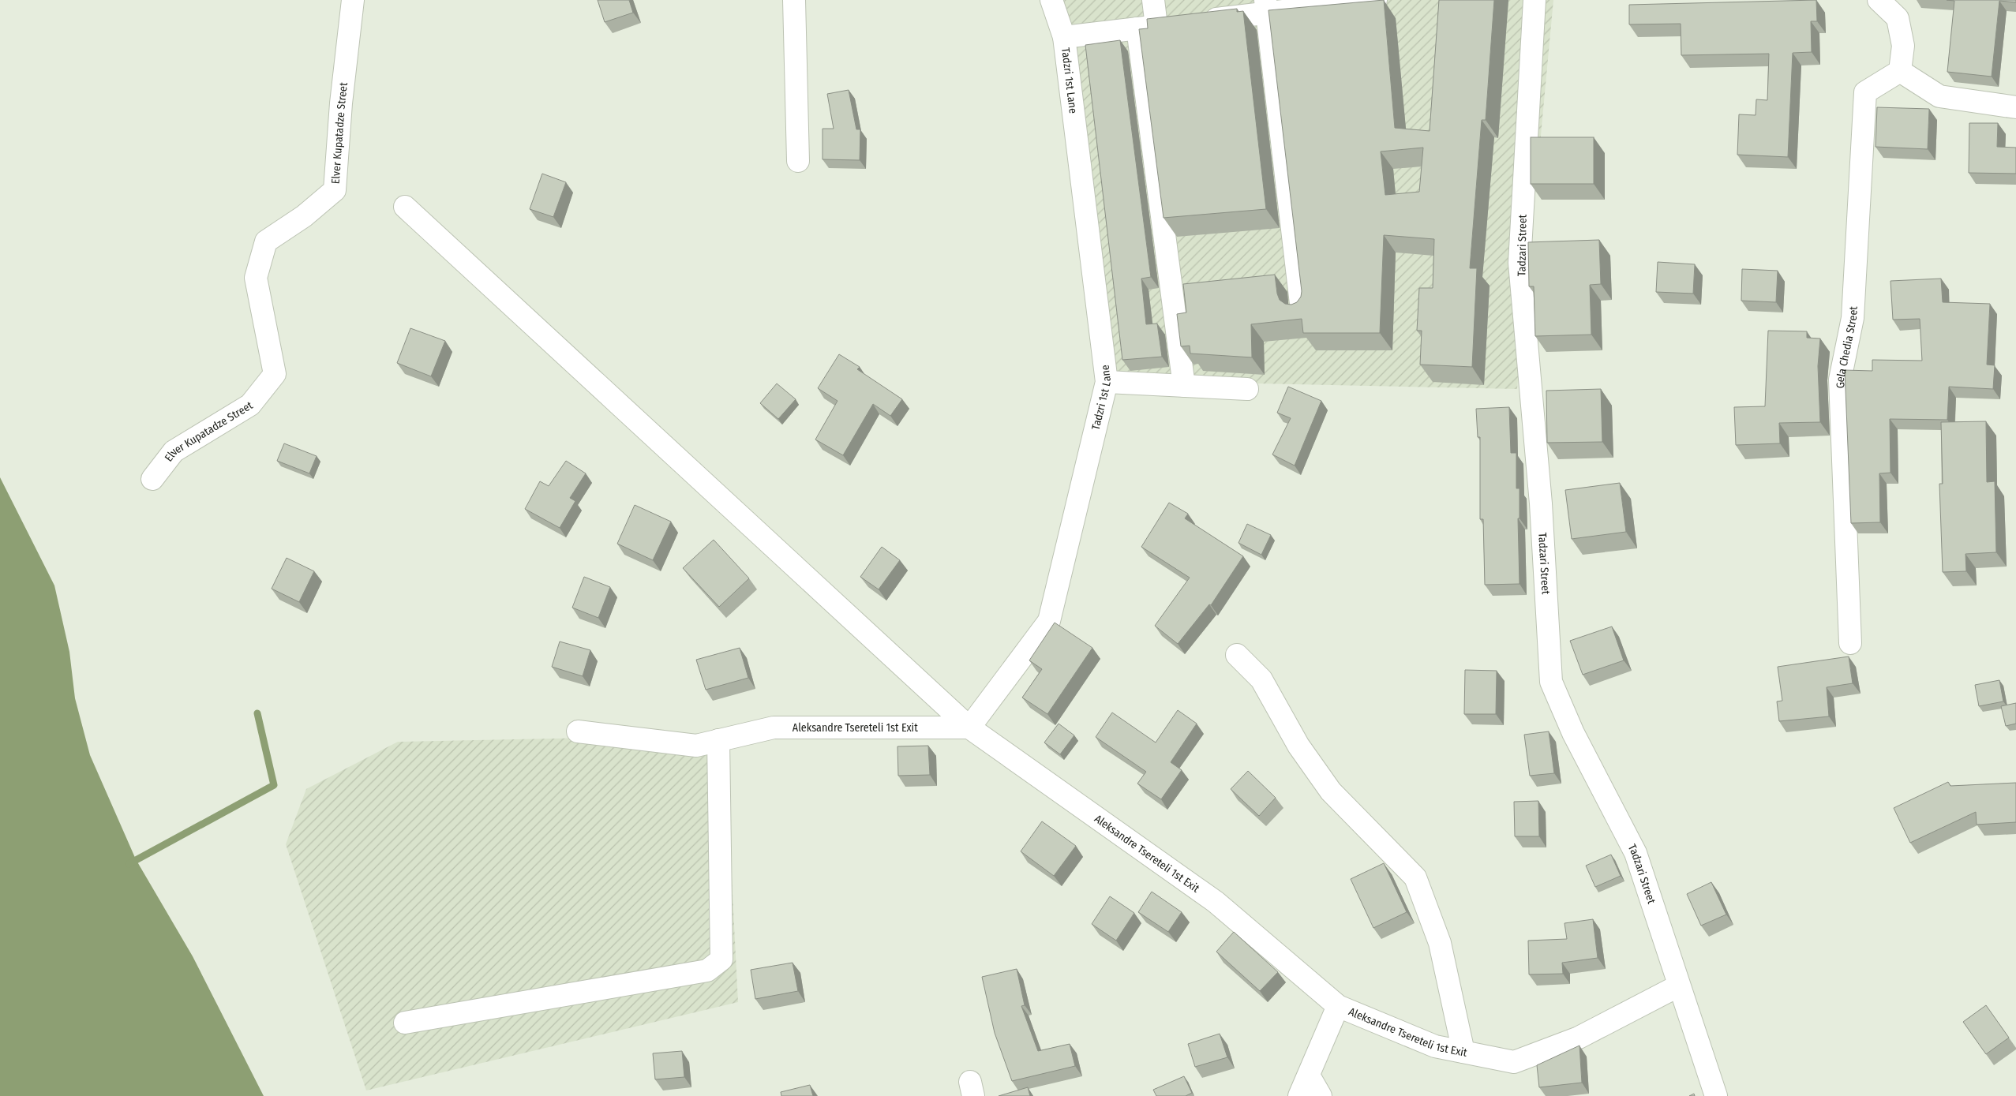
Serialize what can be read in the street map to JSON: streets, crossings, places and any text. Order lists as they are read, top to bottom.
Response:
{
  "streets": {
    "street": [
      "Tadzri 1st Lane",
      "Elver Kupatadze Street",
      "Tadzari Street",
      "Gela Chedia Street",
      "Aleksandre Tsereteli 1st Exit"
    ]
  },
  "crossings": [
    ["Tadzri 1st Lane", "Aleksandre Tsereteli 1st Exit"],
    ["Tadzari Street", "Aleksandre Tsereteli 1st Exit"]
  ]
}
